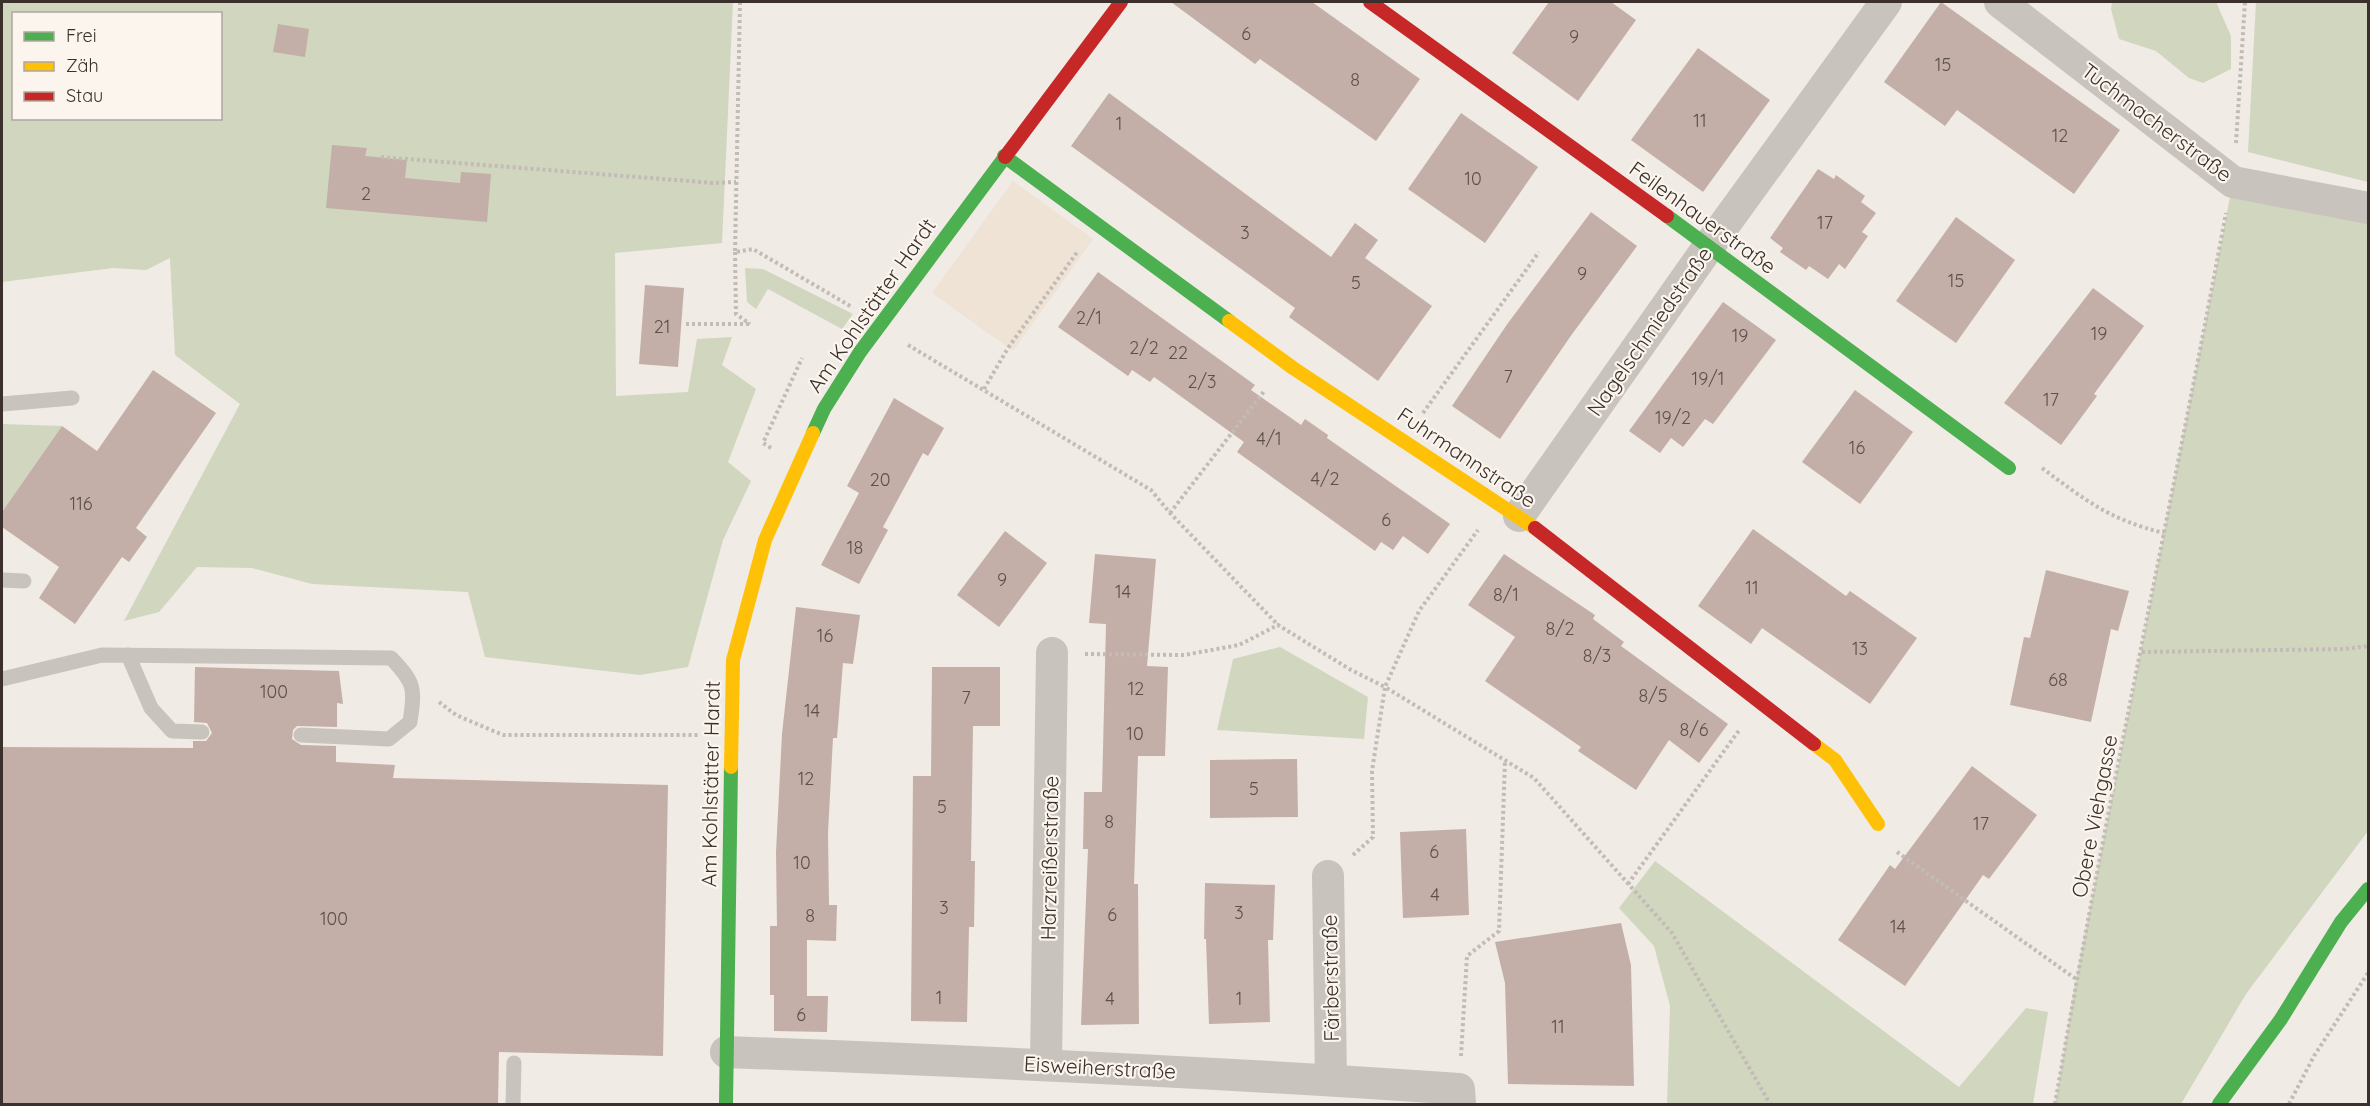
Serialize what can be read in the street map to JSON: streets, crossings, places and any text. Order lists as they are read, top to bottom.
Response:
{
  "streets": {
    "street": [
      "Tuchmacherstraße",
      "Feilenhauerstraße",
      "Am Kohlstätter Hardt",
      "Nagelschmiedstraße",
      "Fuhrmannstraße",
      "Harzreißerstraße",
      "Färberstraße",
      "Eisweiherstraße"
    ],
    "path": ["Obere Viehgasse"]
  },
  "crossings": [
    ["Tuchmacherstraße", "Obere Viehgasse"],
    ["Feilenhauerstraße", "Nagelschmiedstraße"],
    ["Am Kohlstätter Hardt", "Fuhrmannstraße"],
    ["Am Kohlstätter Hardt", "Eisweiherstraße"],
    ["Nagelschmiedstraße", "Fuhrmannstraße"],
    ["Harzreißerstraße", "Eisweiherstraße"],
    ["Färberstraße", "Eisweiherstraße"]
  ],
  "house_numbers": [
    "6",
    "9",
    "15",
    "8",
    "11",
    "1",
    "12",
    "10",
    "2",
    "17",
    "3",
    "9",
    "15",
    "5",
    "2/1",
    "21",
    "19",
    "19",
    "2/2",
    "22",
    "7",
    "19/1",
    "2/3",
    "17",
    "19/2",
    "4/1",
    "16",
    "4/2",
    "20",
    "116",
    "6",
    "18",
    "9",
    "11",
    "14",
    "8/1",
    "8/2",
    "16",
    "13",
    "8/3",
    "68",
    "12",
    "100",
    "8/5",
    "7",
    "14",
    "8/6",
    "10",
    "12",
    "5",
    "5",
    "8",
    "17",
    "6",
    "10",
    "4",
    "3",
    "3",
    "6",
    "8",
    "100",
    "14",
    "1",
    "4",
    "1",
    "6",
    "11"
  ],
  "legend": ["Frei", "Zäh", "Stau"]
}
